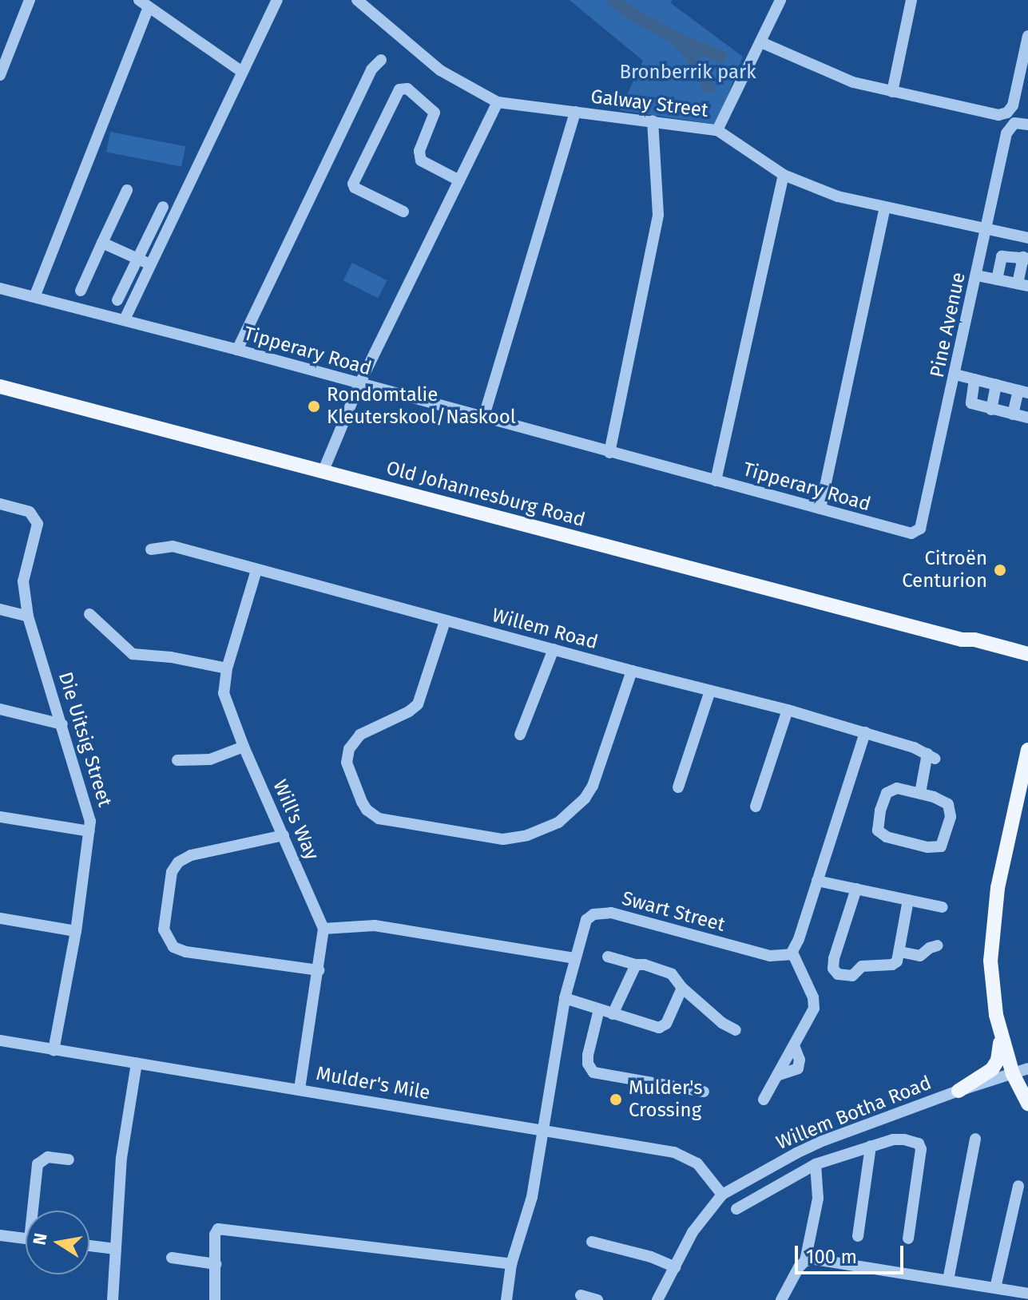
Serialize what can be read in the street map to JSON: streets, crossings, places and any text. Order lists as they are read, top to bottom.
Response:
{
  "streets": {
    "main road": ["Old Johannesburg Road"],
    "street": [
      "Galway Street",
      "Pine Avenue",
      "Tipperary Road",
      "Willem Road",
      "Die Uitsig Street",
      "Will's Way",
      "Swart Street",
      "Mulder's Mile",
      "Willem Botha Road"
    ]
  },
  "crossings": [
    ["Galway Street", "Pine Avenue"],
    ["Pine Avenue", "Tipperary Road"],
    ["Willem Road", "Will's Way"],
    ["Die Uitsig Street", "Mulder's Mile"],
    ["Will's Way", "Mulder's Mile"],
    ["Swart Street", "Mulder's Mile"],
    ["Mulder's Mile", "Willem Botha Road"]
  ],
  "parks": ["Bronberrik park"],
  "places": ["Rondomtalie Kleuterskool/Naskool", "Citroën Centurion", "Mulder's Crossing"],
  "scale_bar": "100 m",
  "north": "left"
}
